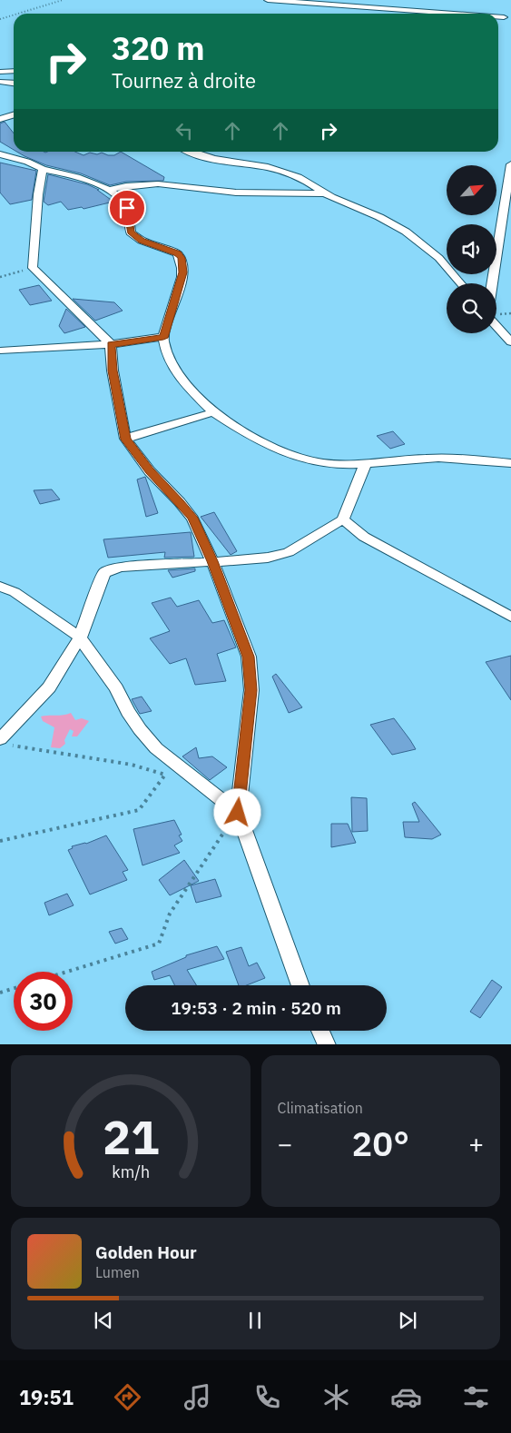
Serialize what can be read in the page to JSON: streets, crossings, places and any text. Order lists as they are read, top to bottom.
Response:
{
  "north": "top right",
  "page": {
    "turn": ["320 m", "Tournez à droite"],
    "limit": "30",
    "trip": "19:53 · 2 min · 520 m",
    "tile": "Climatisation",
    "heat": ["−", "20°", "+"],
    "song": ["Golden Hour", "Lumen"],
    "tabs": "19:51",
    "gauge": ["21", "km/h"]
  }
}
